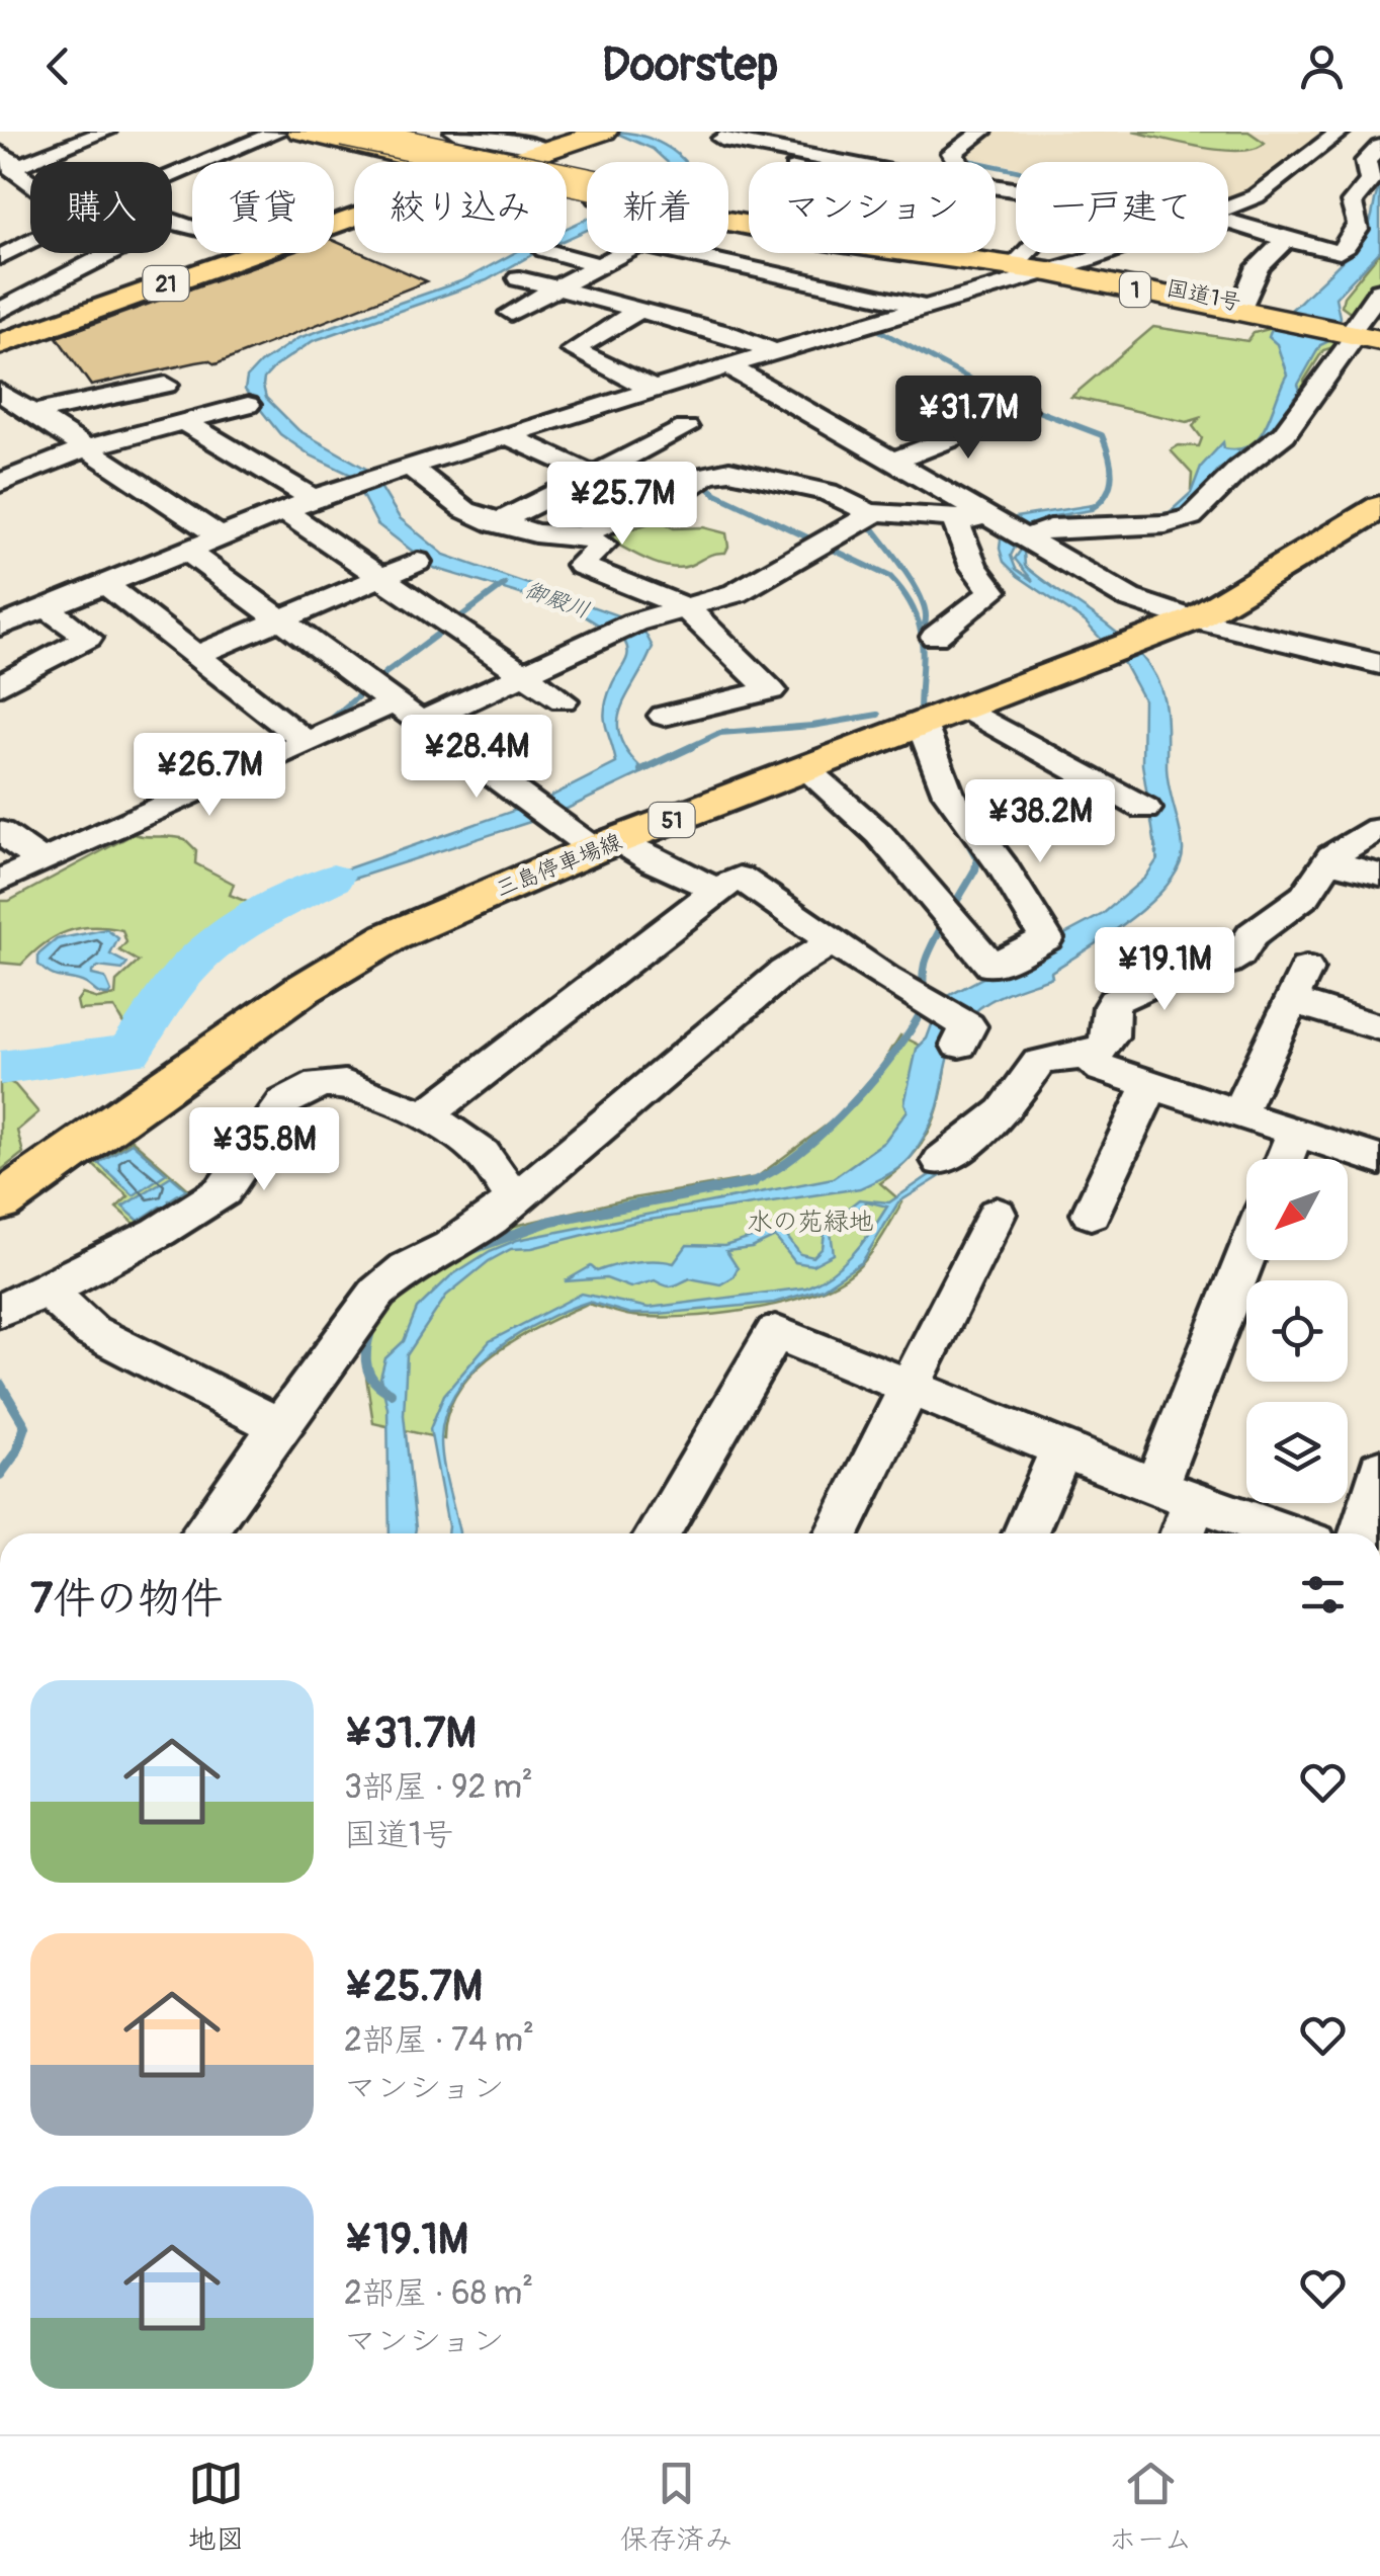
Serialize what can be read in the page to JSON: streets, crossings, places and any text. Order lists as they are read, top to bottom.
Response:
{
  "streets": {
    "highway": ["1", "国道1号"],
    "main road": ["21", "51", "三島停車場線"]
  },
  "crossings": [
    ["1", "国道1号"]
  ],
  "water": ["御殿川"],
  "parks": ["水の苑緑地"],
  "north": "bottom left",
  "page": {
    "header": "Doorstep",
    "chip": [
      "購入",
      "賃貸",
      "絞り込み",
      "新着",
      "マンション",
      "一戸建て"
    ],
    "price": [
      "¥31.7M",
      "¥25.7M",
      "¥28.4M",
      "¥26.7M",
      "¥38.2M",
      "¥19.1M",
      "¥35.8M"
    ],
    "heading": "7件の物件",
    "list": [
      {
        "name": "¥31.7M",
        "note": "3部屋 · 92 m² · 国道1号"
      },
      {
        "name": "¥25.7M",
        "note": "2部屋 · 74 m² · マンション"
      },
      {
        "name": "¥19.1M",
        "note": "2部屋 · 68 m² · マンション"
      }
    ],
    "tabs": ["地図", "保存済み", "ホーム"]
  }
}
